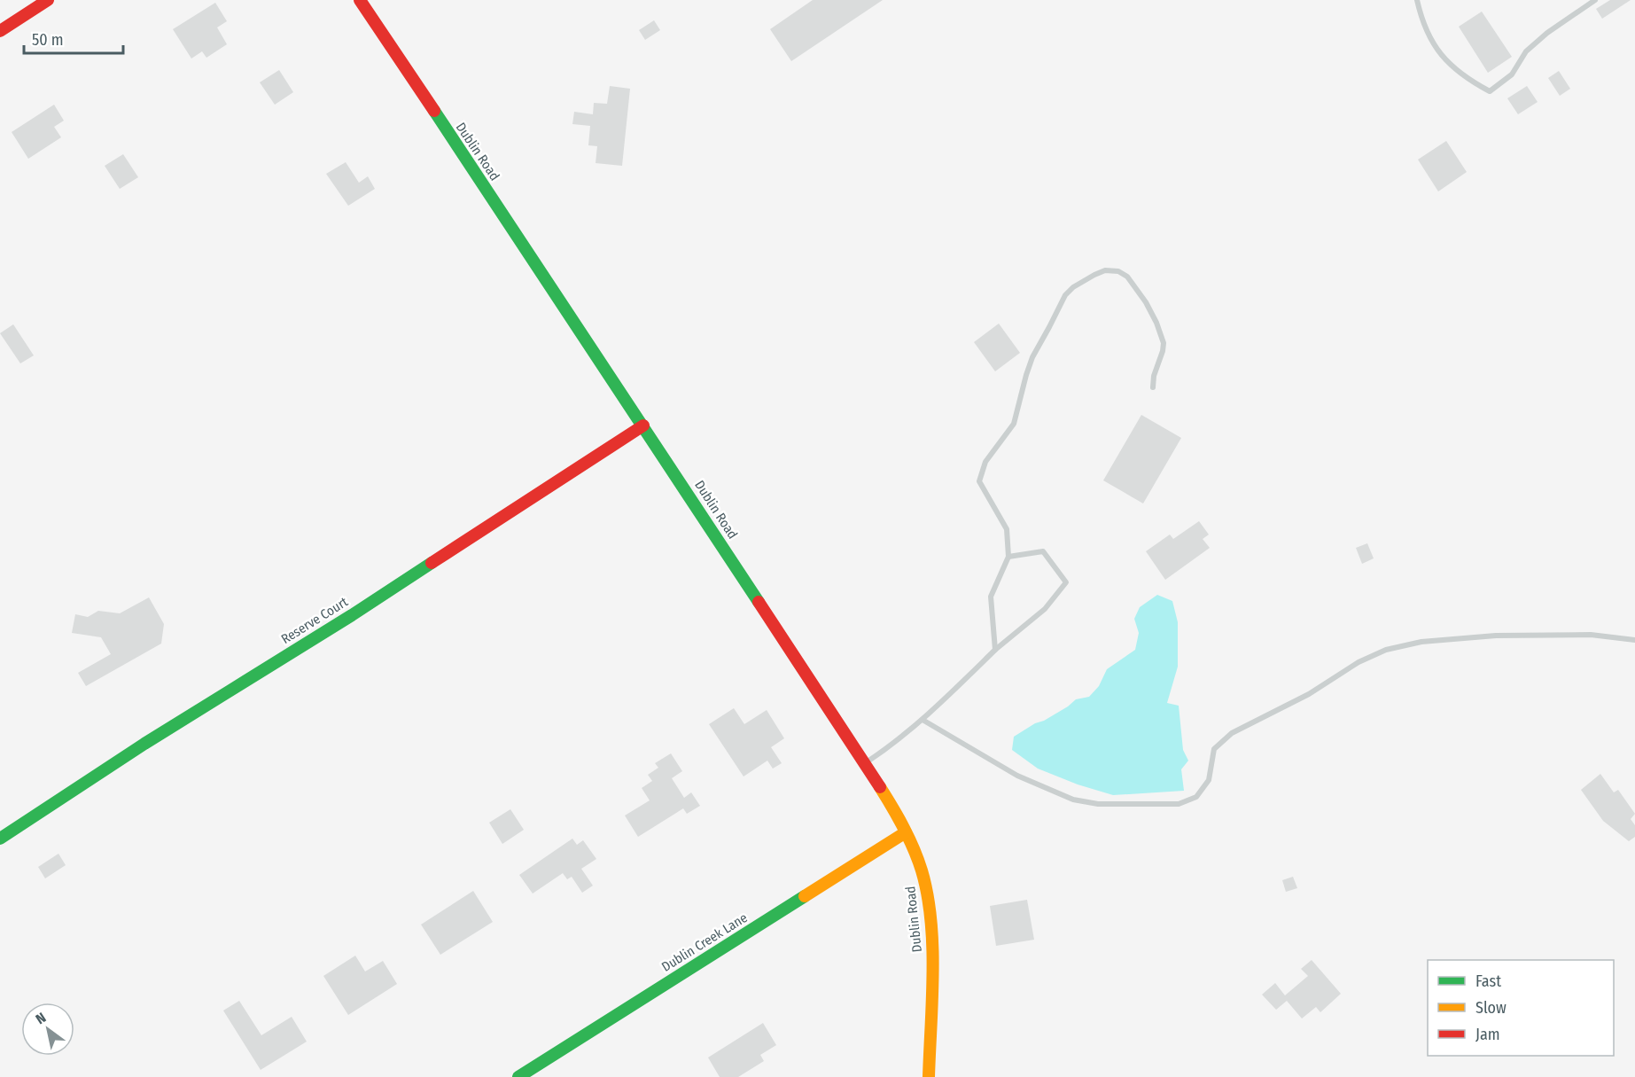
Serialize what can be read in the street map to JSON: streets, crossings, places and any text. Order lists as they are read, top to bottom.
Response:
{
  "streets": {
    "street": ["Dublin Road", "Reserve Court", "Dublin Creek Lane"]
  },
  "crossings": [
    ["Dublin Road", "Reserve Court"],
    ["Dublin Road", "Dublin Creek Lane"]
  ],
  "legend": ["Fast", "Slow", "Jam"],
  "scale_bar": "50 m",
  "north": "top left"
}
